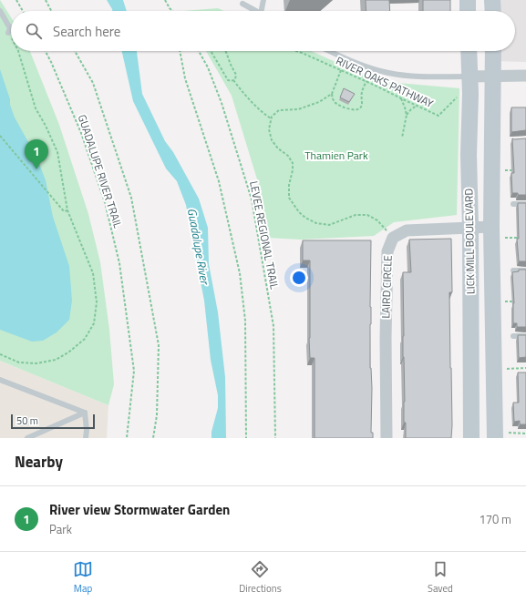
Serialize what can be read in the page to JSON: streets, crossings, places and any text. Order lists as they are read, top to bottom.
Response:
{
  "streets": {
    "main road": ["LICK MILL BOULEVARD"],
    "street": ["LAIRD CIRCLE"],
    "path": ["RIVER OAKS PATHWAY", "GUADALUPE RIVER TRAIL", "LEVEE REGIONAL TRAIL"]
  },
  "water": ["Guadalupe River"],
  "parks": ["Thamien Park"],
  "scale_bar": "50 m",
  "page": {
    "search": "Search here",
    "pins": "1",
    "scale": "50 m",
    "heading": "Nearby",
    "list": [
      {
        "mark": "1",
        "name": "River view Stormwater Garden",
        "note": "Park",
        "value": "170 m"
      }
    ],
    "nav": ["Map", "Directions", "Saved"]
  }
}
